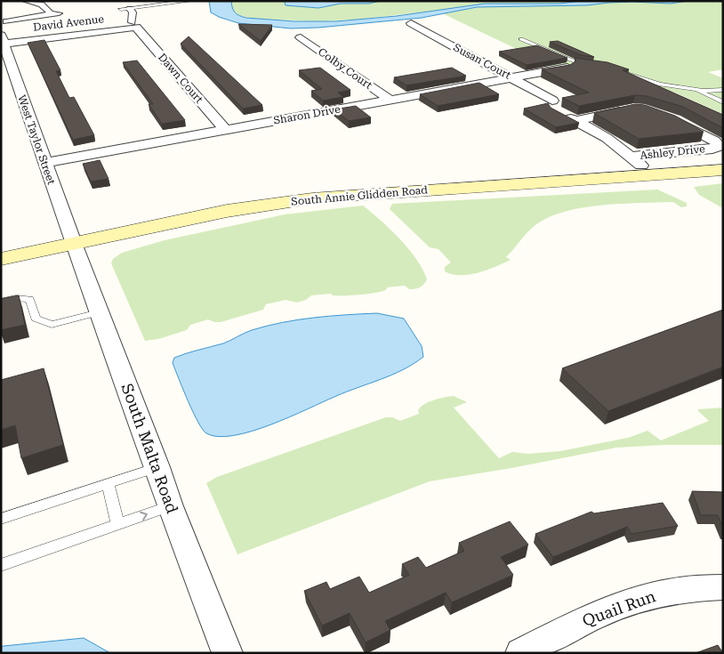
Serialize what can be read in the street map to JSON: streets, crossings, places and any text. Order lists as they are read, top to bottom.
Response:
{
  "streets": {
    "main road": ["South Annie Glidden Road"],
    "street": [
      "David Avenue",
      "Susan Court",
      "Colby Court",
      "Dawn Court",
      "Sharon Drive",
      "West Taylor Street",
      "Ashley Drive",
      "South Malta Road",
      "Quail Run"
    ]
  },
  "crossings": [
    ["David Avenue", "Dawn Court"],
    ["David Avenue", "West Taylor Street"],
    ["Susan Court", "Sharon Drive"],
    ["Susan Court", "Ashley Drive"],
    ["Colby Court", "Sharon Drive"],
    ["Dawn Court", "Sharon Drive"],
    ["Sharon Drive", "West Taylor Street"],
    ["West Taylor Street", "South Annie Glidden Road"],
    ["West Taylor Street", "South Malta Road"],
    ["Ashley Drive", "South Annie Glidden Road"],
    ["South Annie Glidden Road", "South Malta Road"]
  ]
}
